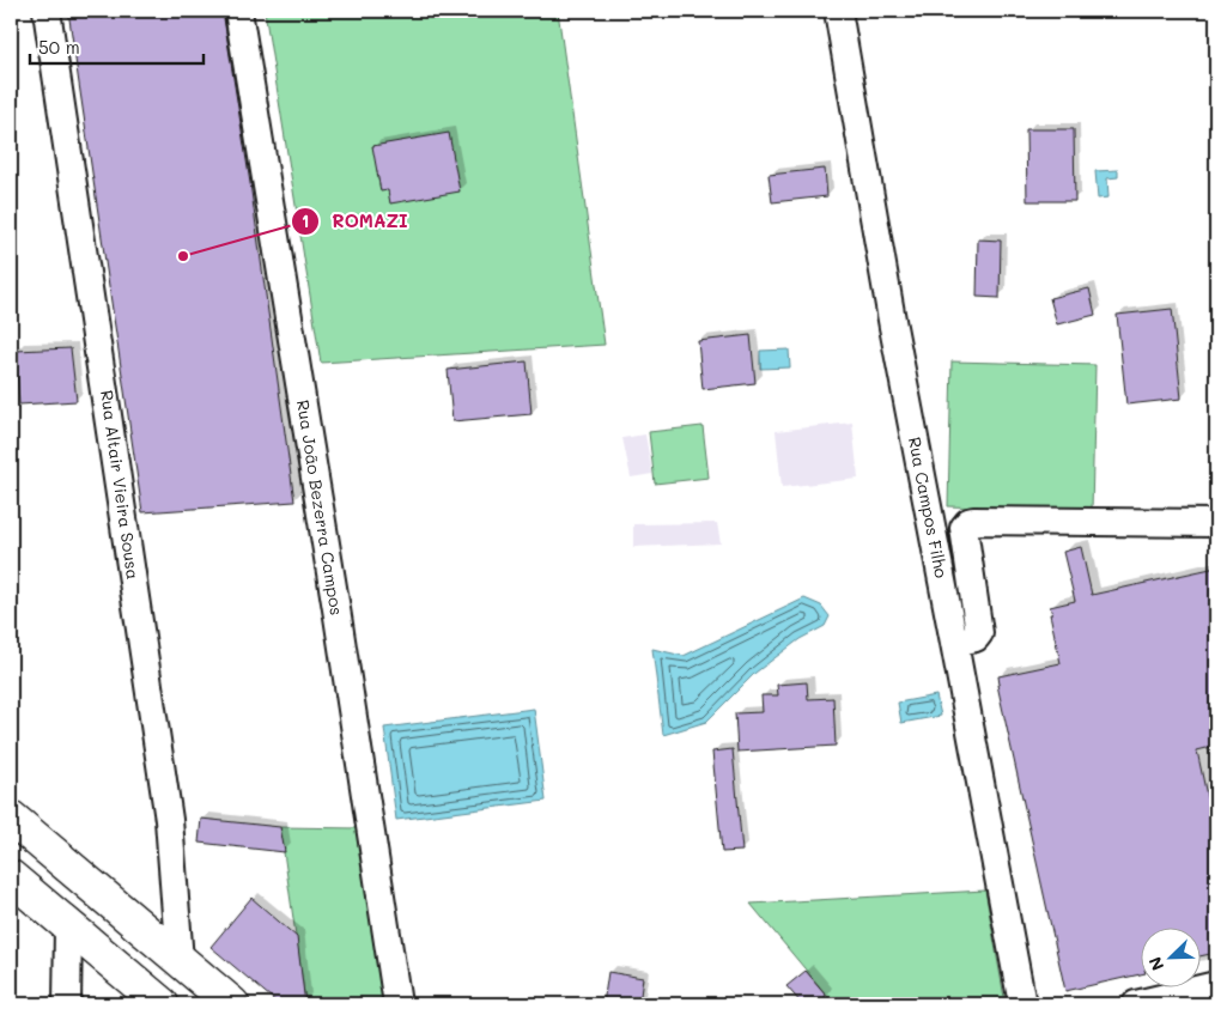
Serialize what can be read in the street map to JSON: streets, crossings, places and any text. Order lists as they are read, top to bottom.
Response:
{
  "streets": {
    "street": ["Rua Altair Vieira Sousa", "Rua João Bezerra Campos", "Rua Campos Filho"]
  },
  "places": ["ROMAZI"],
  "scale_bar": "50 m",
  "north": "bottom left"
}
